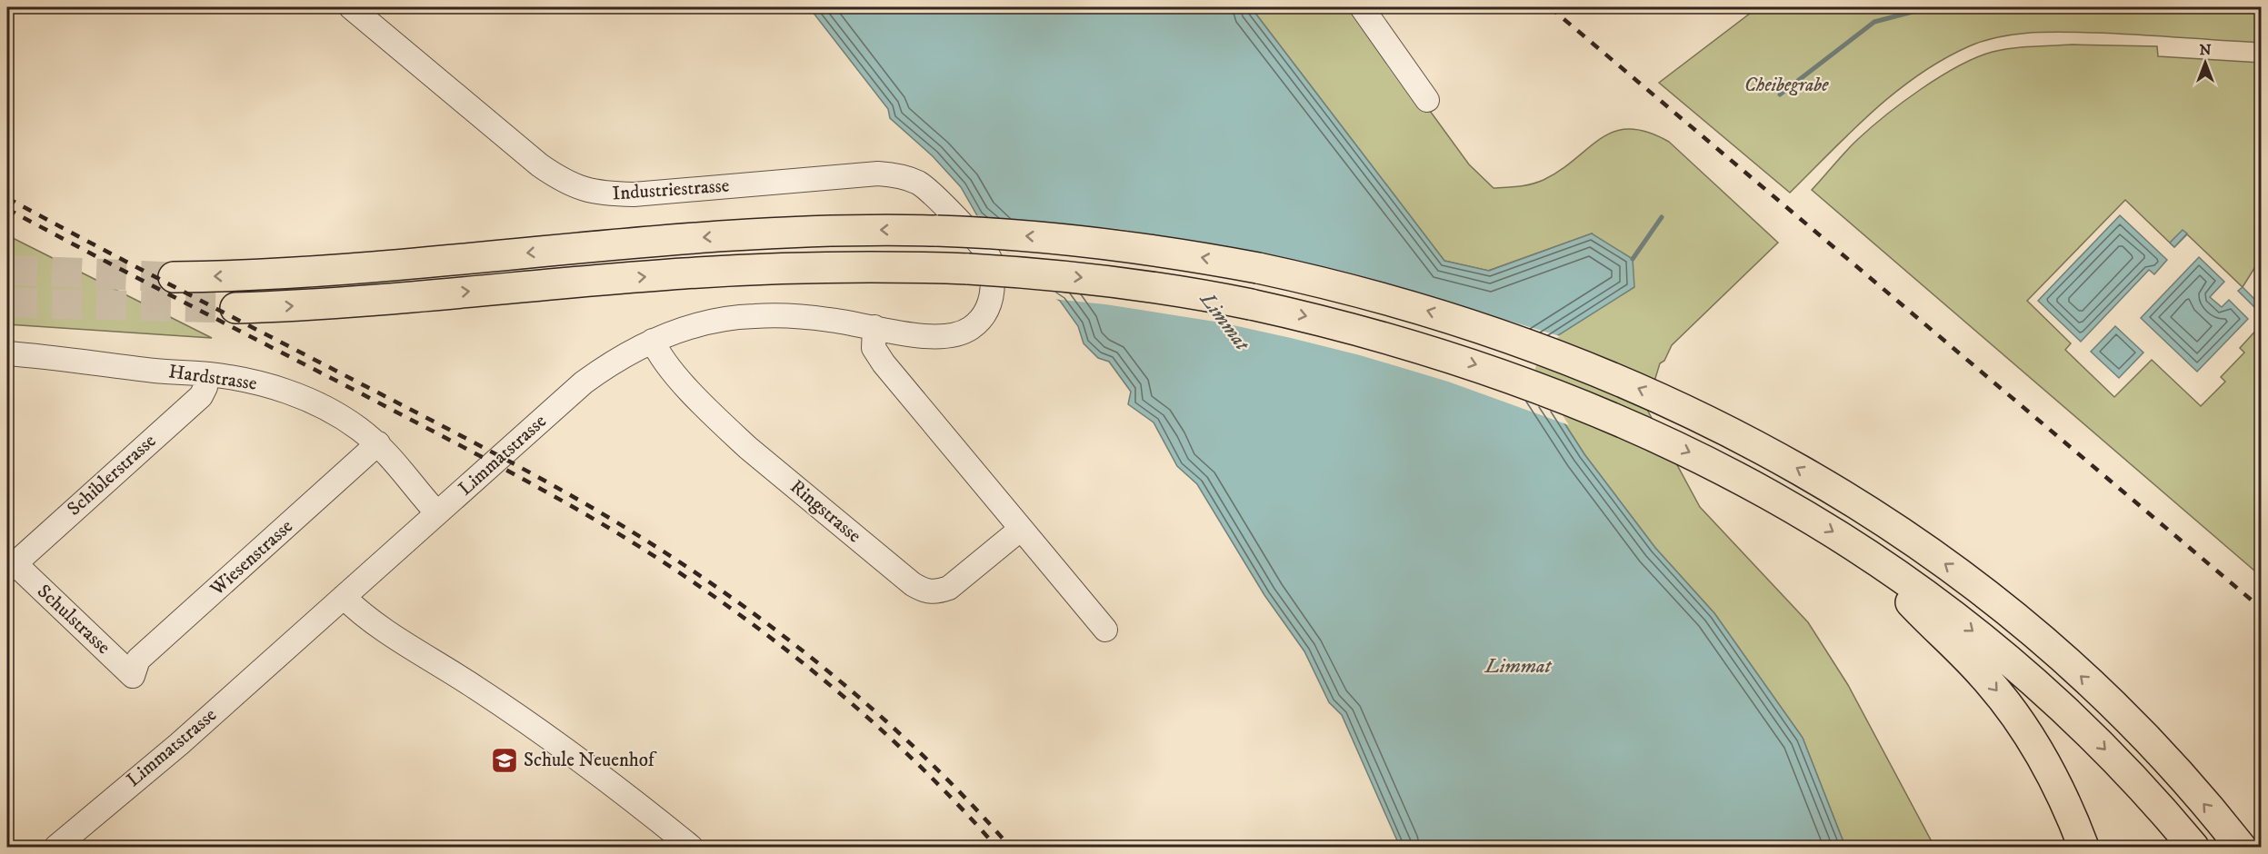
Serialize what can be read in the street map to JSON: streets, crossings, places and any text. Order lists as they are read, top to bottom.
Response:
{
  "streets": {
    "street": [
      "Industriestrasse",
      "Hardstrasse",
      "Limmatstrasse",
      "Schiblerstrasse",
      "Ringstrasse",
      "Wiesenstrasse",
      "Schulstrasse"
    ]
  },
  "crossings": [
    ["Industriestrasse", "Limmatstrasse"],
    ["Hardstrasse", "Limmatstrasse"],
    ["Hardstrasse", "Schiblerstrasse"],
    ["Hardstrasse", "Wiesenstrasse"],
    ["Limmatstrasse", "Ringstrasse"],
    ["Schiblerstrasse", "Schulstrasse"],
    ["Wiesenstrasse", "Schulstrasse"]
  ],
  "water": ["Limmat"],
  "parks": ["Cheibegrabe"],
  "places": {
    "school or university": ["Schule Neuenhof"]
  },
  "north": "top"
}
